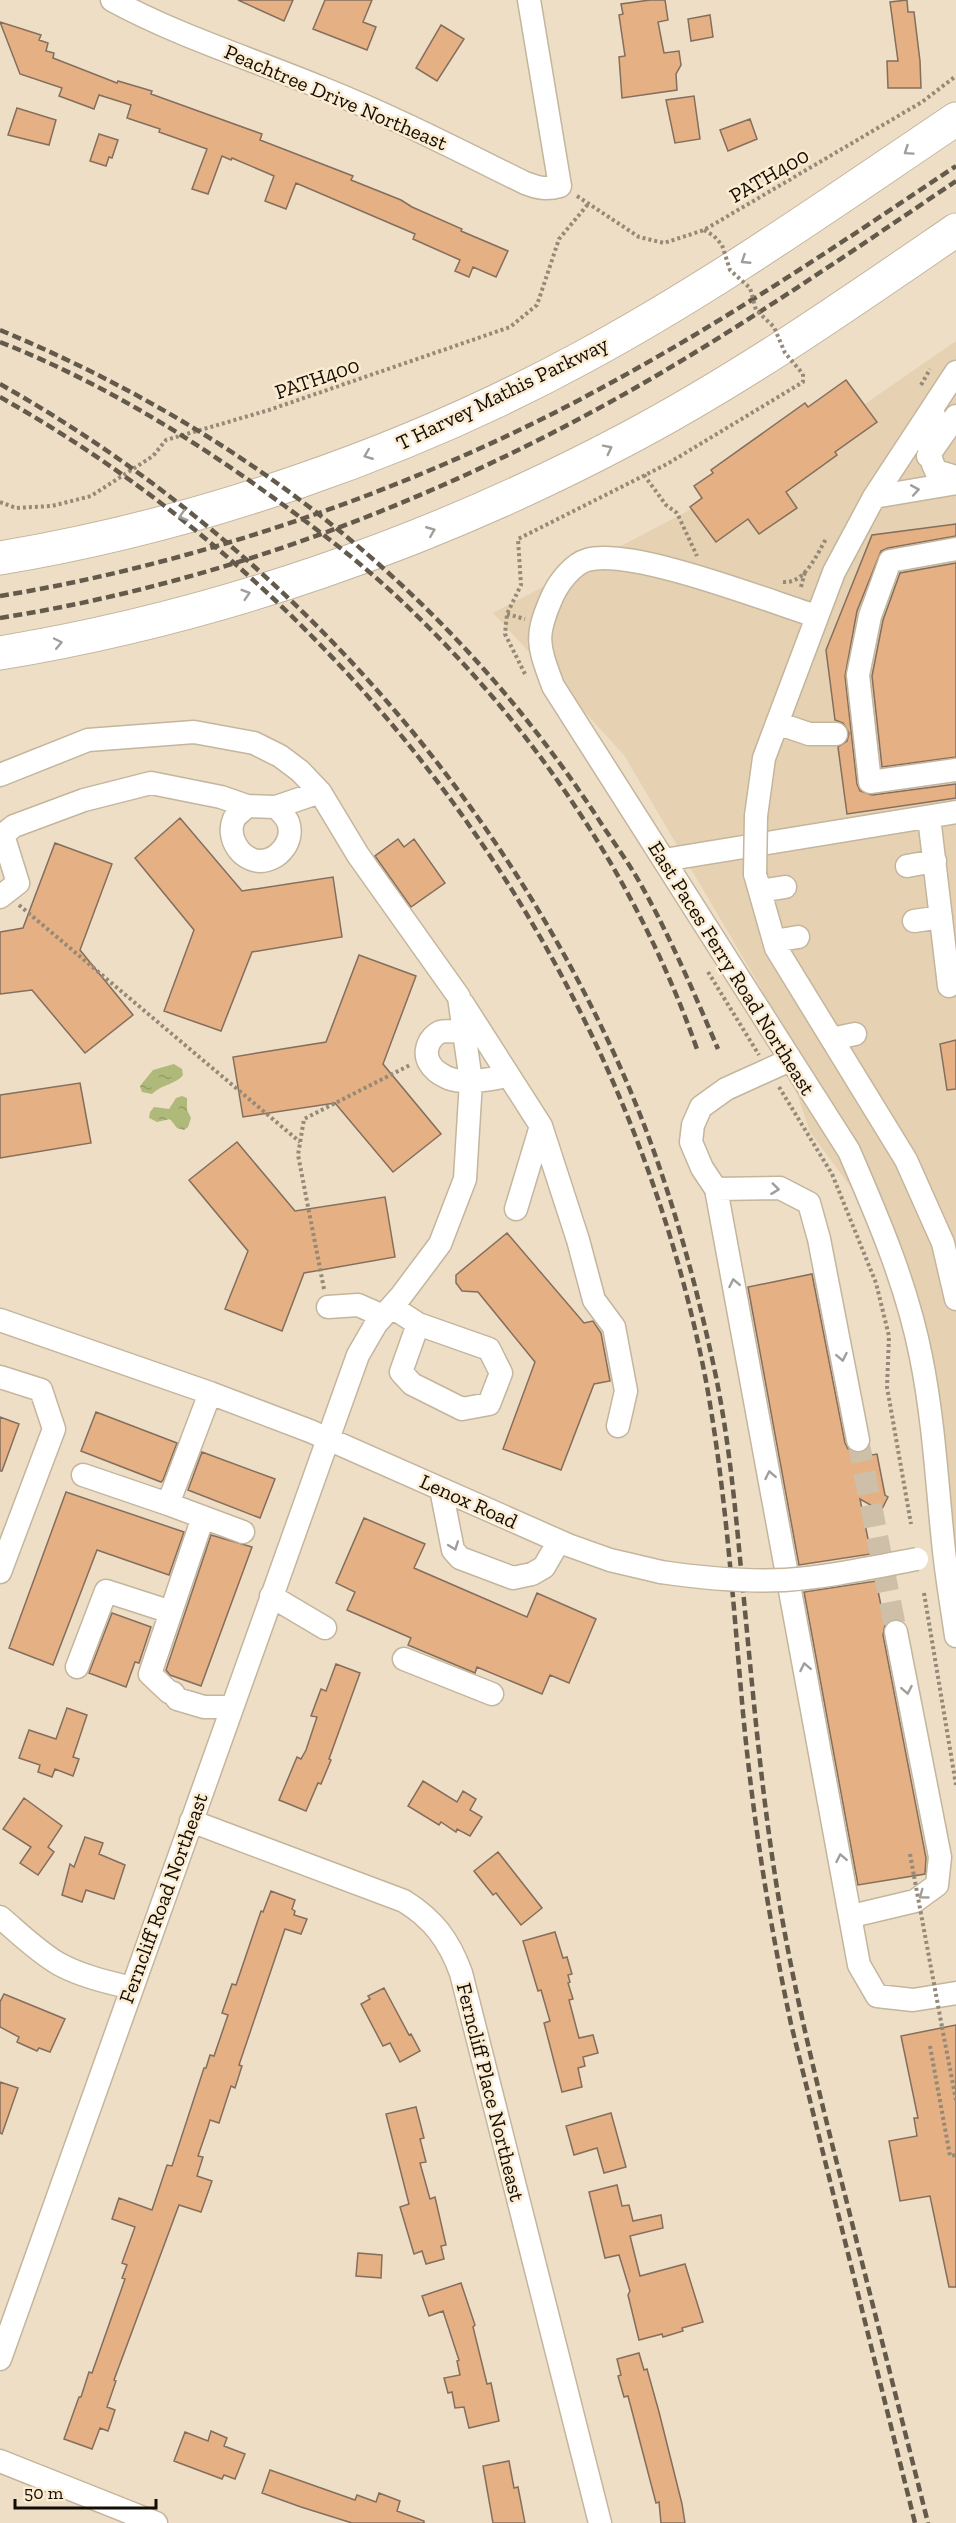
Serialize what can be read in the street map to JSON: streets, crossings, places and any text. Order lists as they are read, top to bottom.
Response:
{
  "streets": {
    "highway": ["T Harvey Mathis Parkway"],
    "street": [
      "Peachtree Drive Northeast",
      "East Paces Ferry Road Northeast",
      "Lenox Road",
      "Ferncliff Road Northeast",
      "Ferncliff Place Northeast"
    ],
    "path": ["PATH400"]
  },
  "crossings": [
    ["Peachtree Drive Northeast", "PATH400"],
    ["East Paces Ferry Road Northeast", "Lenox Road"],
    ["Lenox Road", "Ferncliff Road Northeast"],
    ["Ferncliff Road Northeast", "Ferncliff Place Northeast"]
  ],
  "scale_bar": "50 m"
}
